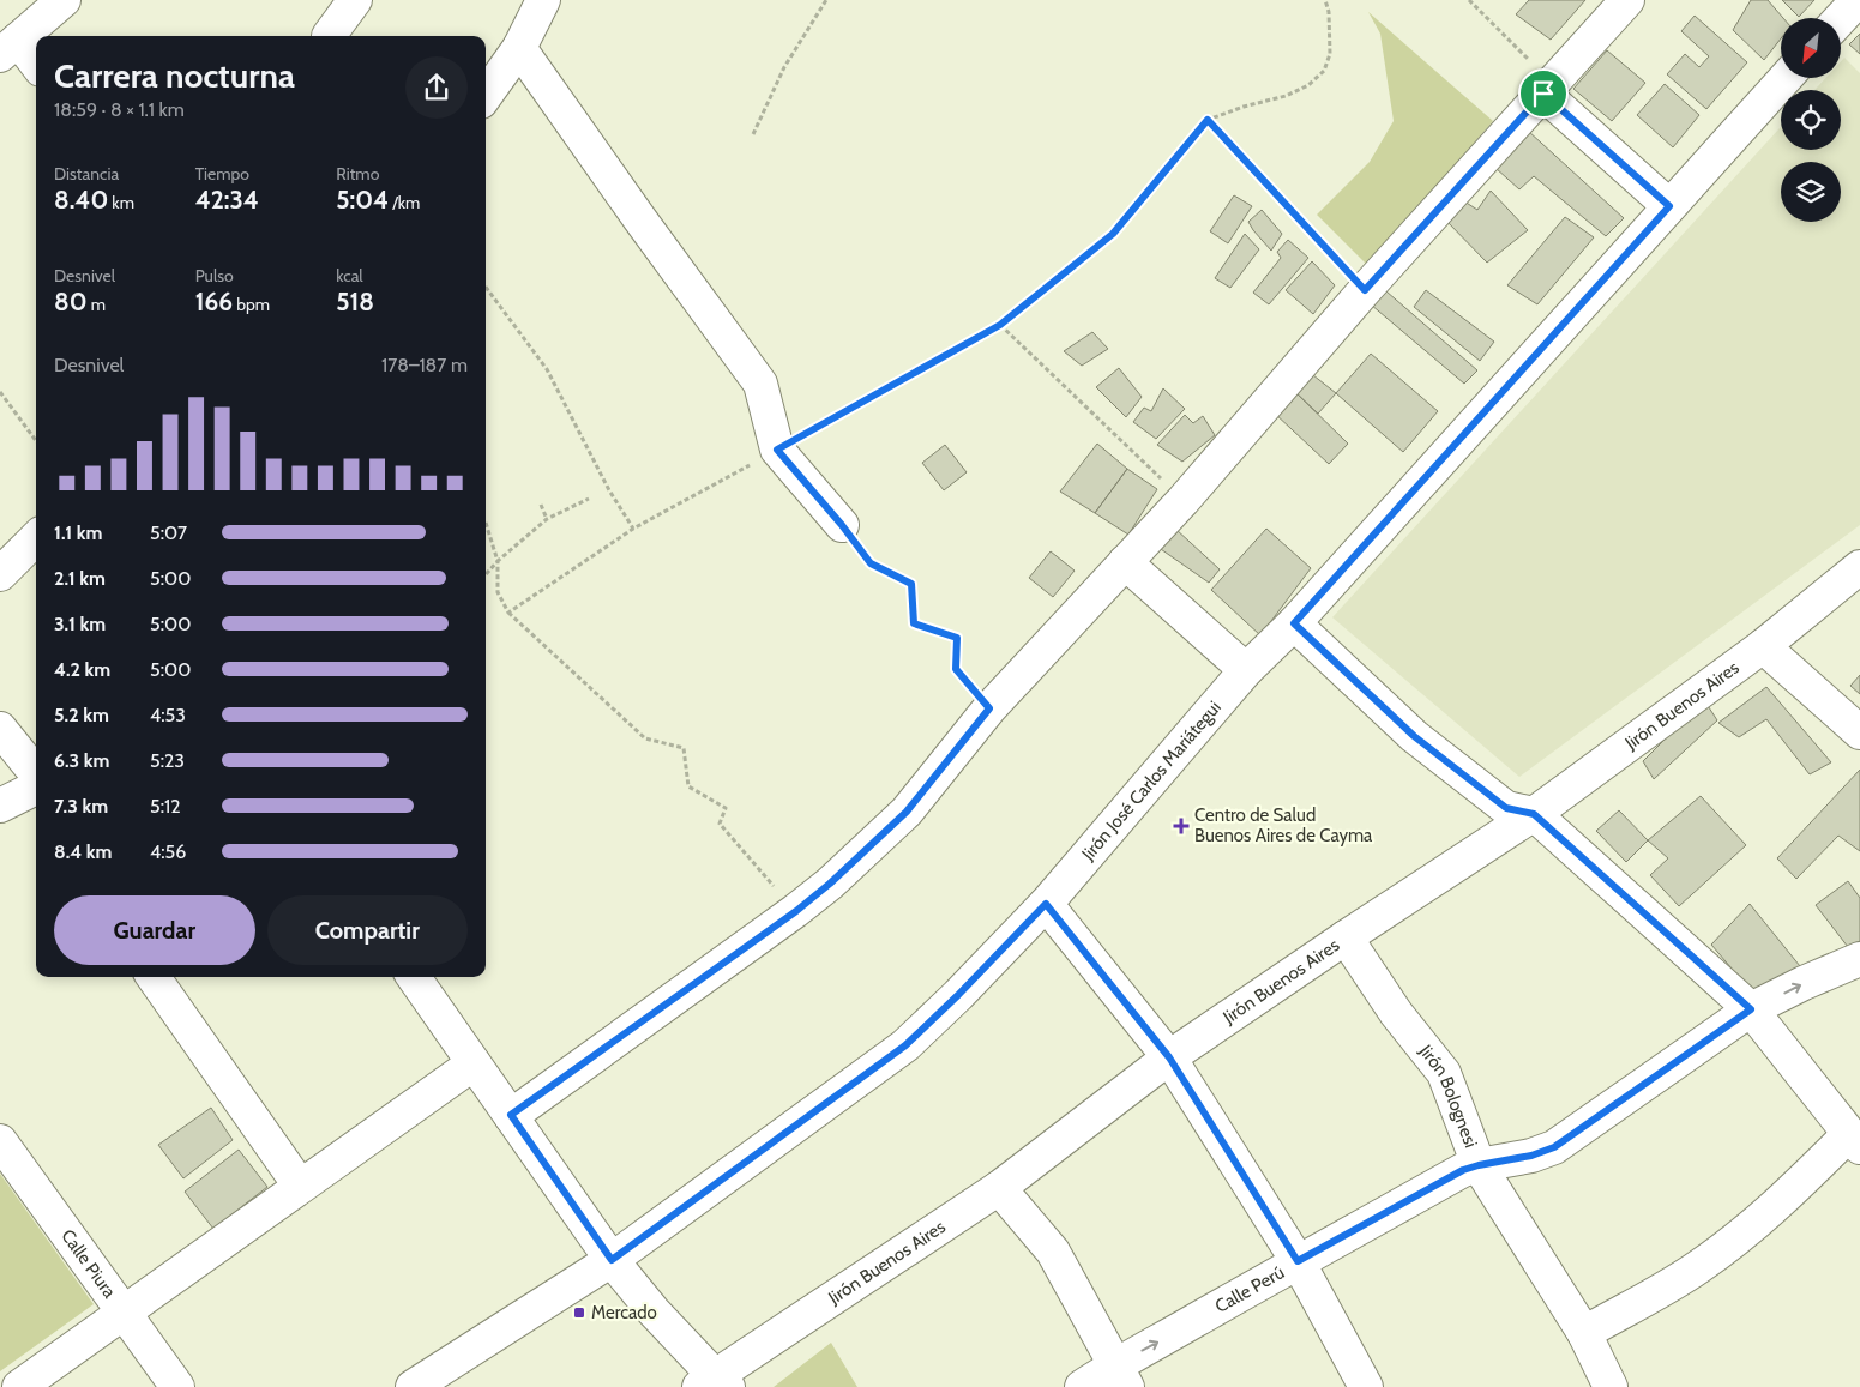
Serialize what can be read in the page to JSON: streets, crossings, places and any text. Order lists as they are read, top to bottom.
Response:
{
  "streets": {
    "street": [
      "Jirón Buenos Aires",
      "Jirón José Carlos Mariátegui",
      "Jirón Bolognesi",
      "Calle Piura",
      "Calle Perú"
    ]
  },
  "crossings": [
    ["Jirón Buenos Aires", "Jirón Bolognesi"],
    ["Jirón Bolognesi", "Calle Perú"]
  ],
  "one_way": ["Calle Perú"],
  "places": {
    "health": ["Centro de Salud Buenos Aires de Cayma"],
    "transit": ["Mercado"]
  },
  "north": "bottom left",
  "page": {
    "heading": ["Carrera nocturna", "18:59 · 8 × 1.1 km"],
    "stats": [
      ["Distancia", "8.40 km"],
      ["Tiempo", "42:34"],
      ["Ritmo", "5:04 /km"],
      ["Desnivel", "80 m"],
      ["Pulso", "166 bpm"],
      ["kcal", "518"]
    ],
    "chart": ["Desnivel", "178–187 m"],
    "list": [
      {
        "name": "1.1 km",
        "note": "5:07"
      },
      {
        "name": "2.1 km",
        "note": "5:00"
      },
      {
        "name": "3.1 km",
        "note": "5:00"
      },
      {
        "name": "4.2 km",
        "note": "5:00"
      },
      {
        "name": "5.2 km",
        "note": "4:53"
      },
      {
        "name": "6.3 km",
        "note": "5:23"
      },
      {
        "name": "7.3 km",
        "note": "5:12"
      },
      {
        "name": "8.4 km",
        "note": "4:56"
      }
    ],
    "buttons": ["Guardar", "Compartir"]
  }
}
